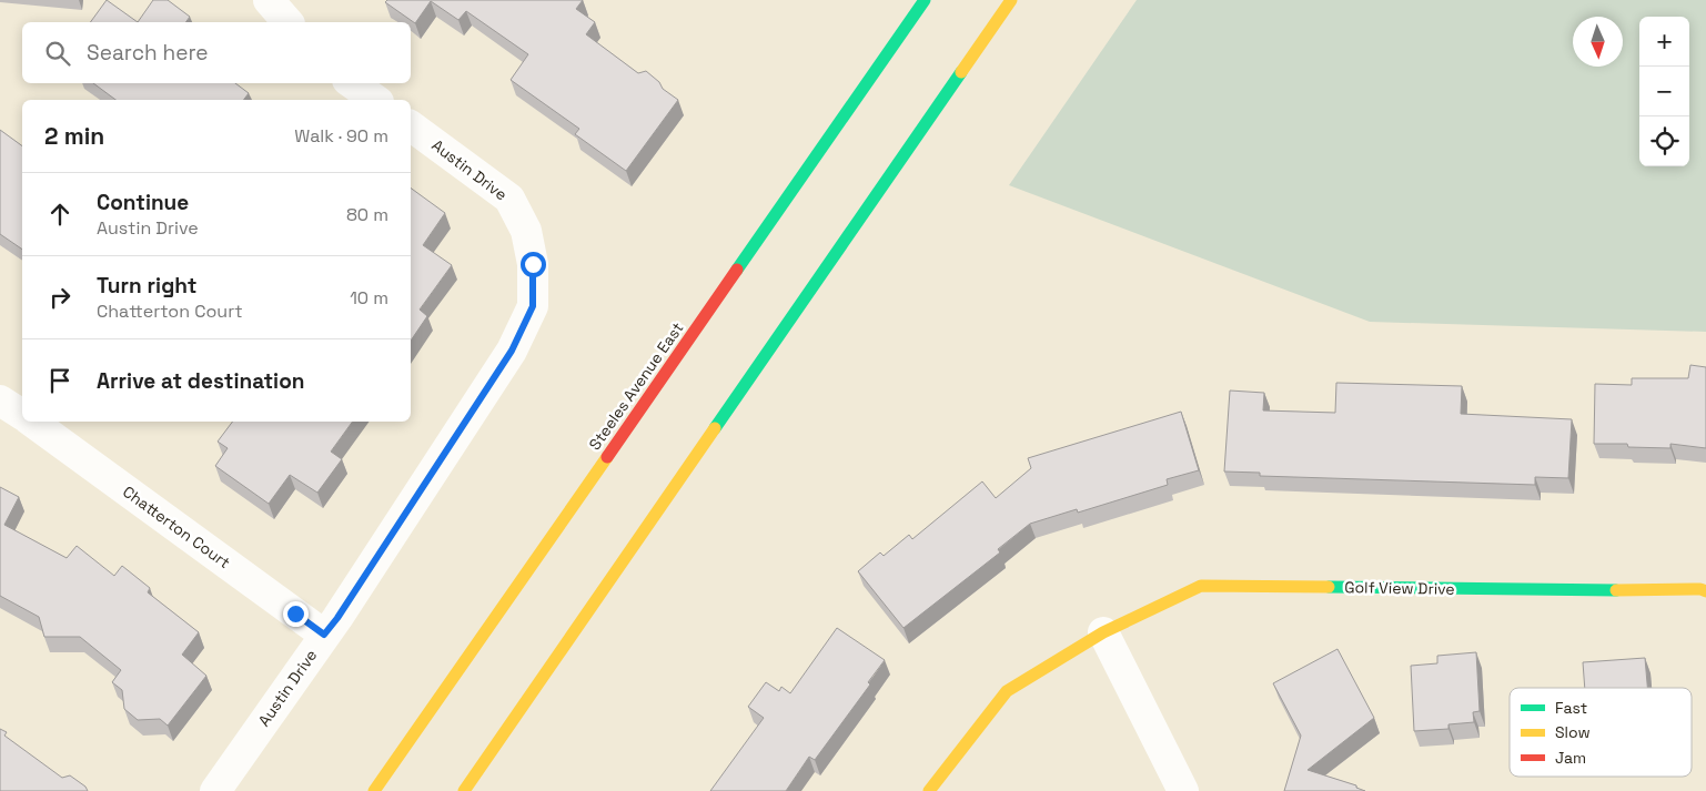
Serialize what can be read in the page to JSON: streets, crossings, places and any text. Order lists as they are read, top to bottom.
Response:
{
  "streets": {
    "main road": ["Steeles Avenue East", "Golf View Drive"],
    "street": ["Austin Drive", "Chatterton Court"]
  },
  "crossings": [
    ["Austin Drive", "Chatterton Court"]
  ],
  "legend": ["Fast", "Slow", "Jam"],
  "north": "bottom",
  "page": {
    "map_buttons": ["+", "−"],
    "search": "Search here",
    "heading": ["2 min", "Walk · 90 m"],
    "list": [
      ["Continue", "Austin Drive", "80 m"],
      ["Turn right", "Chatterton Court", "10 m"],
      "Arrive at destination"
    ]
  }
}
